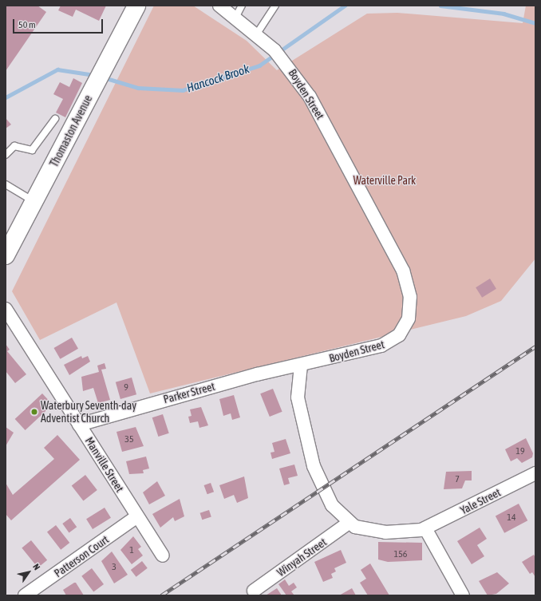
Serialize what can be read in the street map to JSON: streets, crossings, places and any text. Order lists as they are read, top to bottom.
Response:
{
  "streets": {
    "main road": ["Thomaston Avenue"],
    "street": [
      "Boyden Street",
      "Parker Street",
      "Manville Street",
      "Yale Street",
      "Patterson Court",
      "Winyah Street"
    ]
  },
  "crossings": [
    ["Boyden Street", "Parker Street"],
    ["Parker Street", "Manville Street"],
    ["Manville Street", "Patterson Court"]
  ],
  "water": ["Hancock Brook"],
  "parks": ["Waterville Park"],
  "places": ["Waterbury Seventh-day Adventist Church"],
  "house_numbers": [
    "9",
    "35",
    "19",
    "7",
    "14",
    "1",
    "156",
    "3"
  ],
  "scale_bar": "50 m",
  "north": "top right"
}
